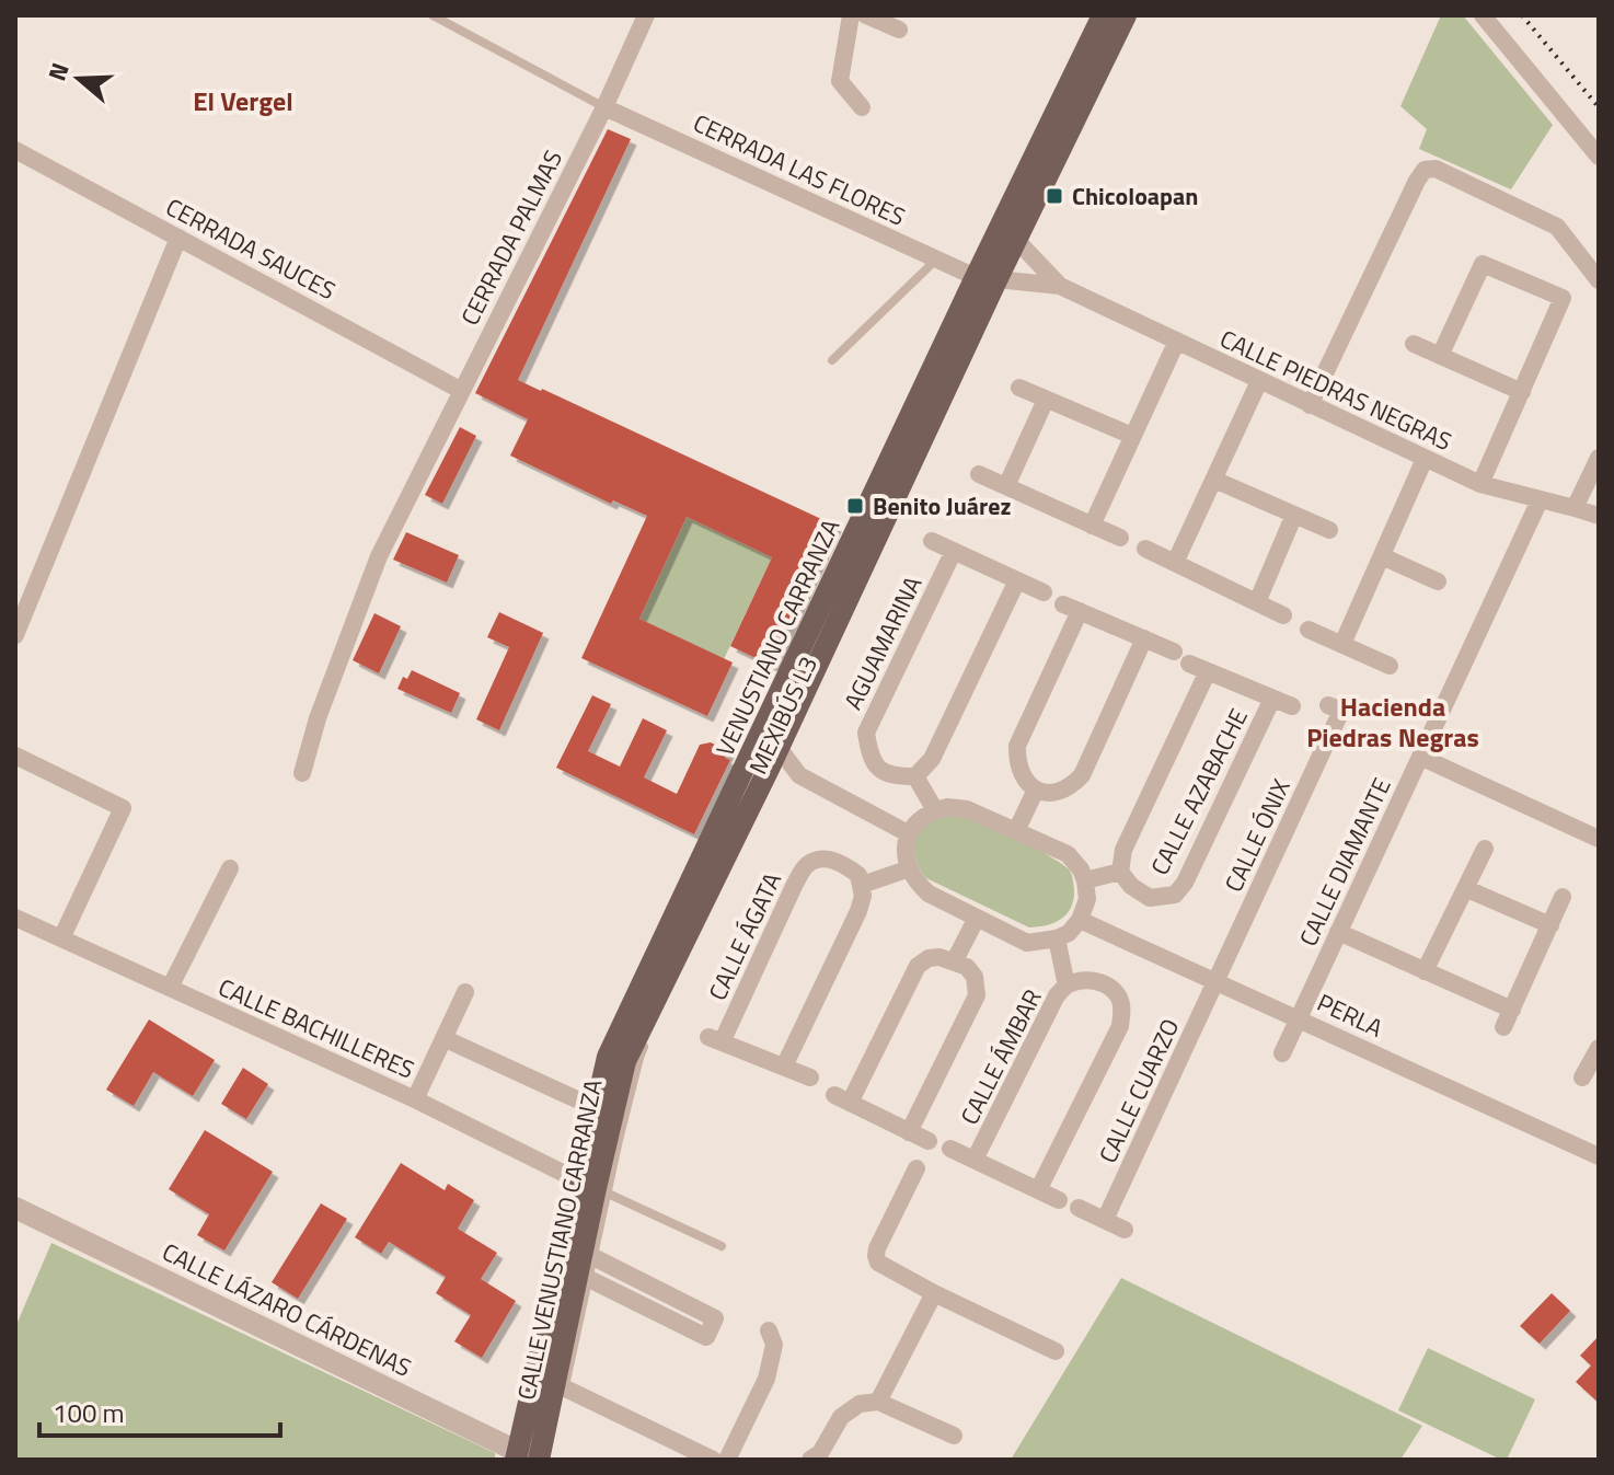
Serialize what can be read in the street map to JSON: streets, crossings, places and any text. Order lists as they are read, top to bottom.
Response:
{
  "streets": {
    "main road": ["VENUSTIANO CARRANZA", "CALLE VENUSTIANO CARRANZA"],
    "street": [
      "CERRADA LAS FLORES",
      "CERRADA PALMAS",
      "CERRADA SAUCES",
      "CALLE PIEDRAS NEGRAS",
      "AGUAMARINA",
      "CALLE AZABACHE",
      "CALLE ÓNIX",
      "CALLE DIAMANTE",
      "CALLE ÁGATA",
      "PERLA",
      "CALLE BACHILLERES",
      "CALLE ÁMBAR",
      "CALLE CUARZO",
      "CALLE LÁZARO CÁRDENAS"
    ],
    "lane": ["MEXIBÚS L3"]
  },
  "crossings": [
    ["CERRADA LAS FLORES", "CERRADA PALMAS"],
    ["CERRADA LAS FLORES", "CALLE PIEDRAS NEGRAS"],
    ["CERRADA LAS FLORES", "VENUSTIANO CARRANZA"],
    ["CERRADA LAS FLORES", "MEXIBÚS L3"],
    ["CERRADA PALMAS", "CERRADA SAUCES"],
    ["CALLE PIEDRAS NEGRAS", "VENUSTIANO CARRANZA"],
    ["CALLE PIEDRAS NEGRAS", "MEXIBÚS L3"],
    ["CALLE PIEDRAS NEGRAS", "CALLE DIAMANTE"],
    ["VENUSTIANO CARRANZA", "MEXIBÚS L3"],
    ["VENUSTIANO CARRANZA", "CALLE VENUSTIANO CARRANZA"],
    ["MEXIBÚS L3", "CALLE BACHILLERES"],
    ["MEXIBÚS L3", "CALLE VENUSTIANO CARRANZA"],
    ["MEXIBÚS L3", "CALLE LÁZARO CÁRDENAS"],
    ["CALLE ÓNIX", "PERLA"],
    ["CALLE ÓNIX", "CALLE CUARZO"],
    ["CALLE DIAMANTE", "PERLA"],
    ["PERLA", "CALLE CUARZO"],
    ["CALLE BACHILLERES", "CALLE VENUSTIANO CARRANZA"],
    ["CALLE VENUSTIANO CARRANZA", "CALLE LÁZARO CÁRDENAS"]
  ],
  "districts": ["El Vergel", "Hacienda Piedras Negras"],
  "places": {
    "transit": ["Chicoloapan", "Benito Juárez"]
  },
  "scale_bar": "100 m",
  "north": "left"
}
